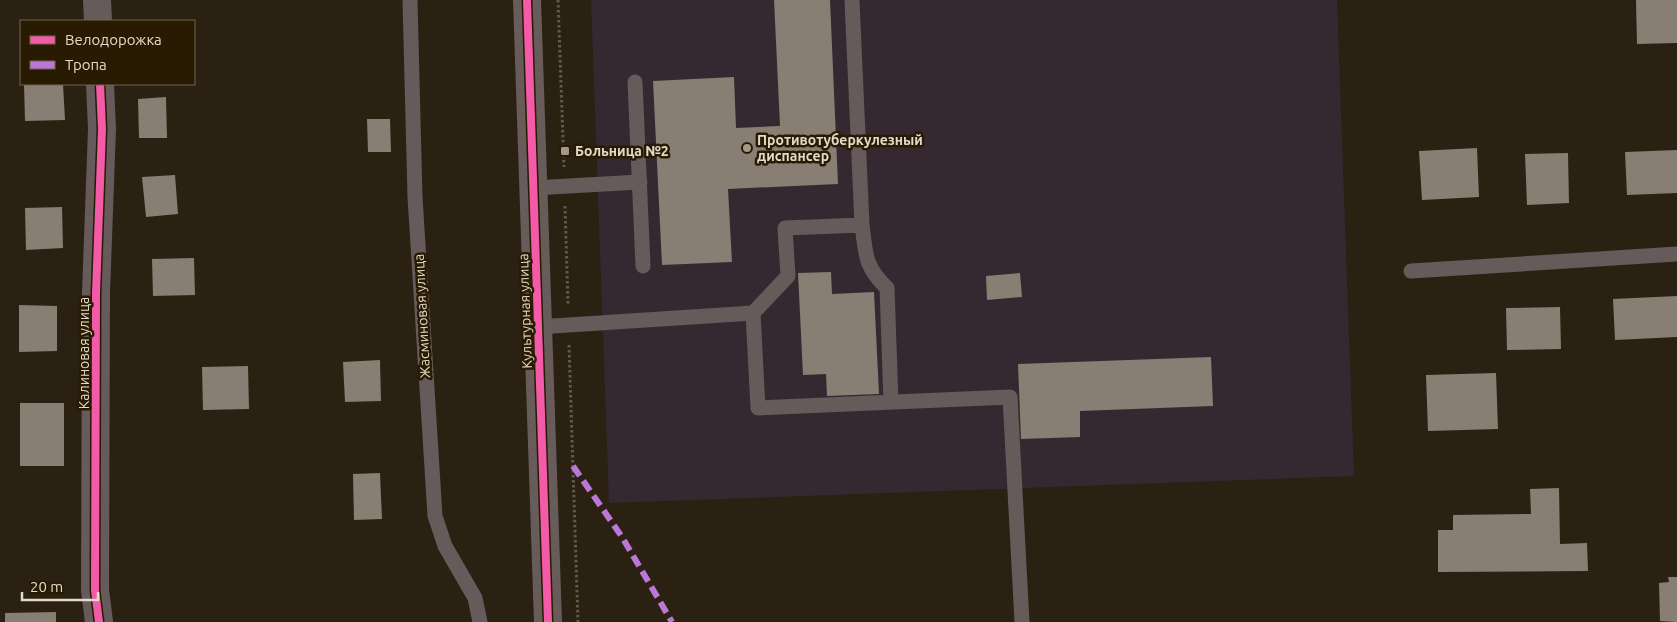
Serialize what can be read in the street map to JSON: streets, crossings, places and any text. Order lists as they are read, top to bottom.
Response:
{
  "streets": {
    "street": ["Культурная улица", "Калиновая улица"],
    "lane": ["Жасминовая улица"]
  },
  "places": {
    "other": ["Противотуберкулезный диспансер"],
    "transit": ["Больница №2"]
  },
  "legend": ["Велодорожка", "Тропа"],
  "scale_bar": "20 m"
}
